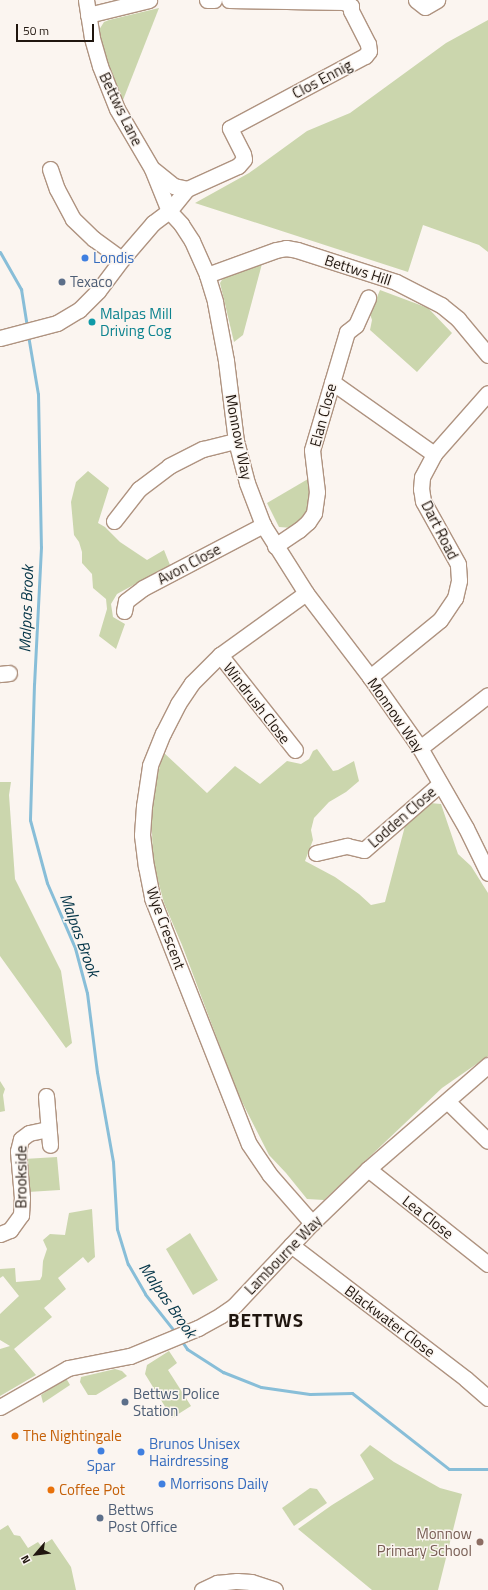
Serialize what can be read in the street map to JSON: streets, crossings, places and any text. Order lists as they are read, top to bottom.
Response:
{
  "streets": {
    "street": [
      "Clos Ennig",
      "Bettws Lane",
      "Bettws Hill",
      "Elan Close",
      "Monnow Way",
      "Dart Road",
      "Avon Close",
      "Windrush Close",
      "Lodden Close",
      "Wye Crescent",
      "Brookside",
      "Lea Close",
      "Lambourne Way",
      "Blackwater Close"
    ]
  },
  "crossings": [
    ["Clos Ennig", "Bettws Lane"],
    ["Bettws Lane", "Monnow Way"],
    ["Bettws Hill", "Monnow Way"],
    ["Elan Close", "Monnow Way"],
    ["Monnow Way", "Dart Road"],
    ["Monnow Way", "Avon Close"],
    ["Monnow Way", "Lodden Close"],
    ["Monnow Way", "Wye Crescent"],
    ["Windrush Close", "Wye Crescent"],
    ["Wye Crescent", "Lambourne Way"],
    ["Lea Close", "Lambourne Way"],
    ["Lambourne Way", "Blackwater Close"]
  ],
  "districts": ["BETTWS"],
  "water": ["Malpas Brook"],
  "places": [
    "Londis",
    "Texaco",
    "Malpas Mill Driving Cog",
    "Bettws Police Station",
    "The Nightingale",
    "Spar",
    "Brunos Unisex Hairdressing",
    "Morrisons Daily",
    "Coffee Pot",
    "Bettws Post Office",
    "Monnow Primary School"
  ],
  "scale_bar": "50 m",
  "north": "bottom left"
}
